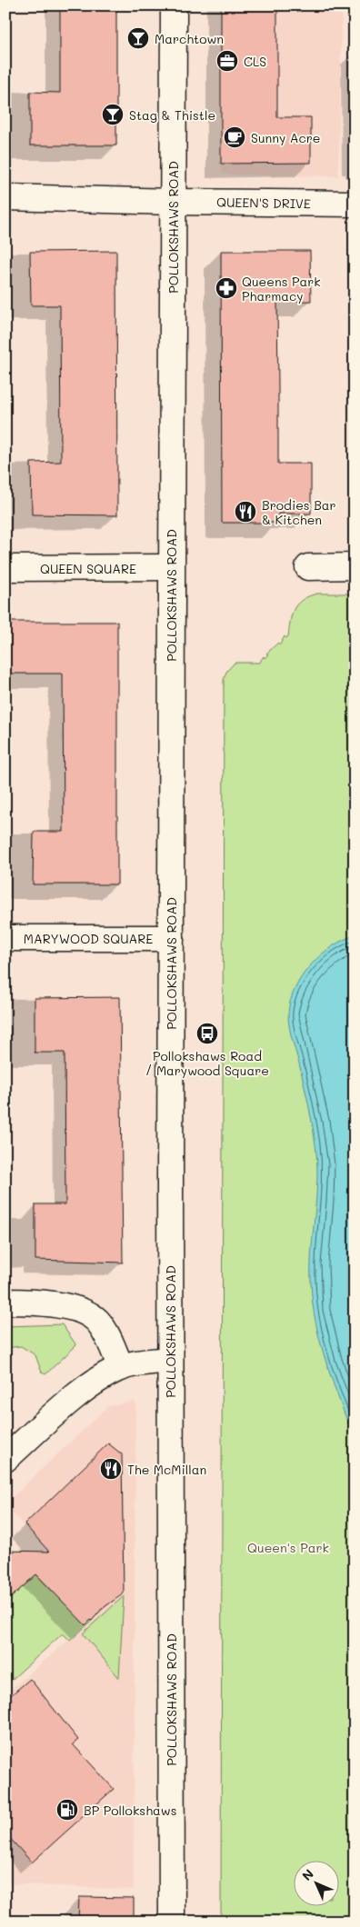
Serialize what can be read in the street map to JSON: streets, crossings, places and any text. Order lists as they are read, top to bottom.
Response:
{
  "streets": {
    "main road": [
      "QUEEN'S DRIVE",
      "POLLOKSHAWS ROAD",
      "QUEEN SQUARE",
      "MARYWOOD SQUARE"
    ]
  },
  "crossings": [
    ["QUEEN'S DRIVE", "POLLOKSHAWS ROAD"],
    ["POLLOKSHAWS ROAD", "QUEEN SQUARE"],
    ["POLLOKSHAWS ROAD", "MARYWOOD SQUARE"]
  ],
  "parks": ["Queen's Park"],
  "places": {
    "bar": ["Marchtown", "Stag & Thistle"],
    "office": ["CLS"],
    "cafe": ["Sunny Acre"],
    "pharmacy": ["Queens Park Pharmacy"],
    "restaurant": ["Brodies Bar & Kitchen", "The McMillan"],
    "bus stop": ["Pollokshaws Road / Marywood Square"],
    "fuel station": ["BP Pollokshaws"]
  },
  "north": "top left"
}
